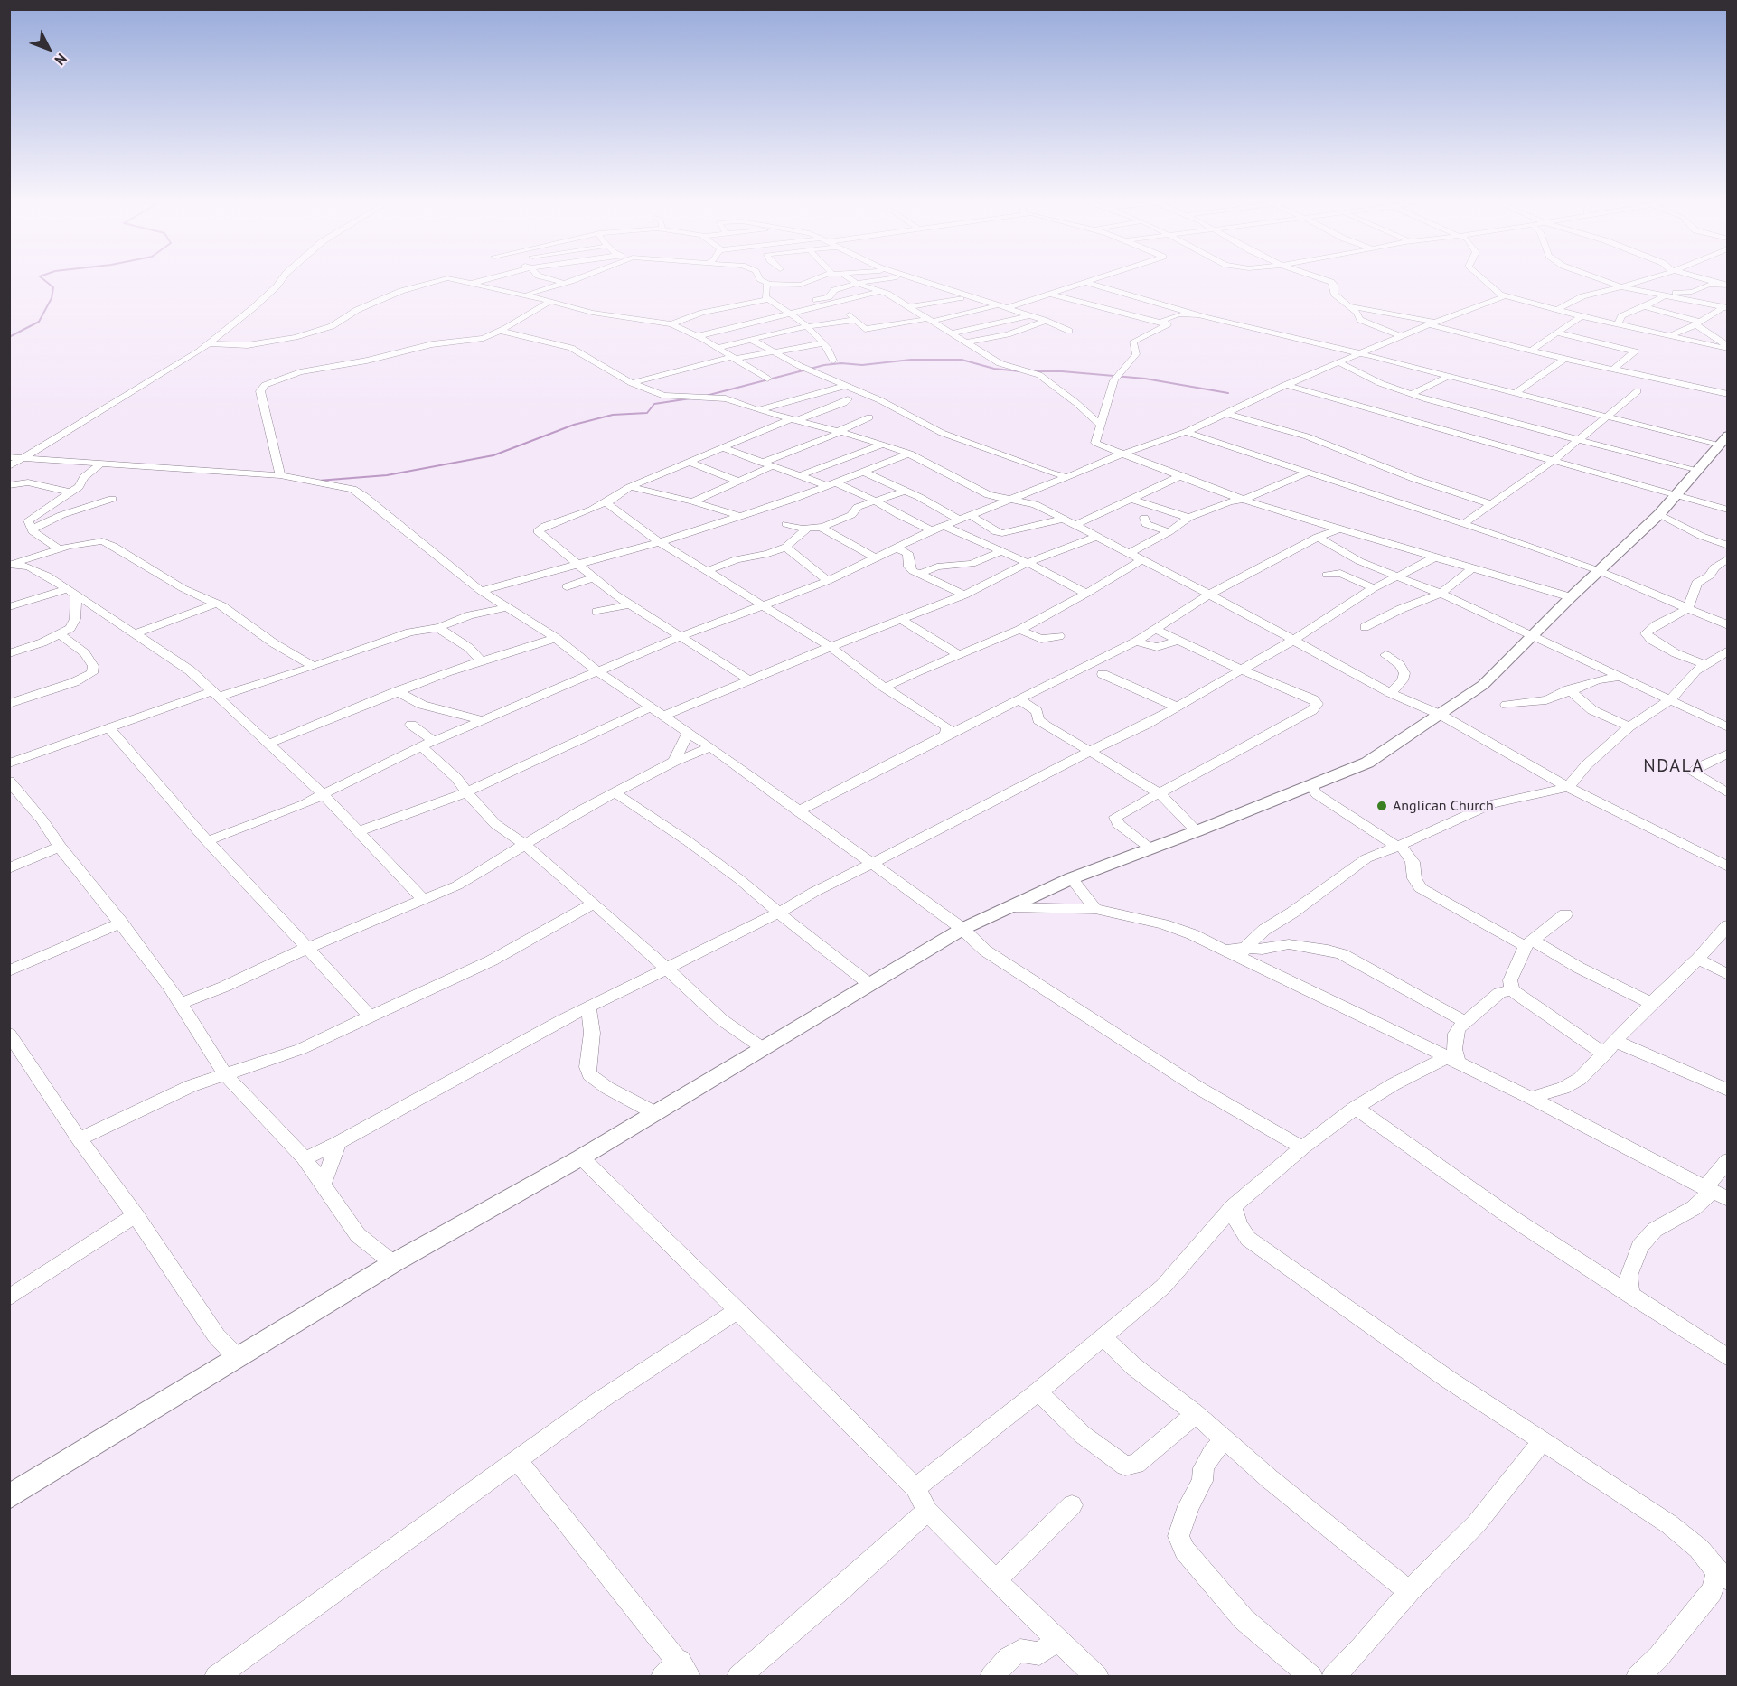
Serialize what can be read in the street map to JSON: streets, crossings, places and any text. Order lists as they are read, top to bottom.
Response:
{
  "districts": ["NDALA"],
  "places": ["Anglican Church"],
  "north": "bottom right"
}
